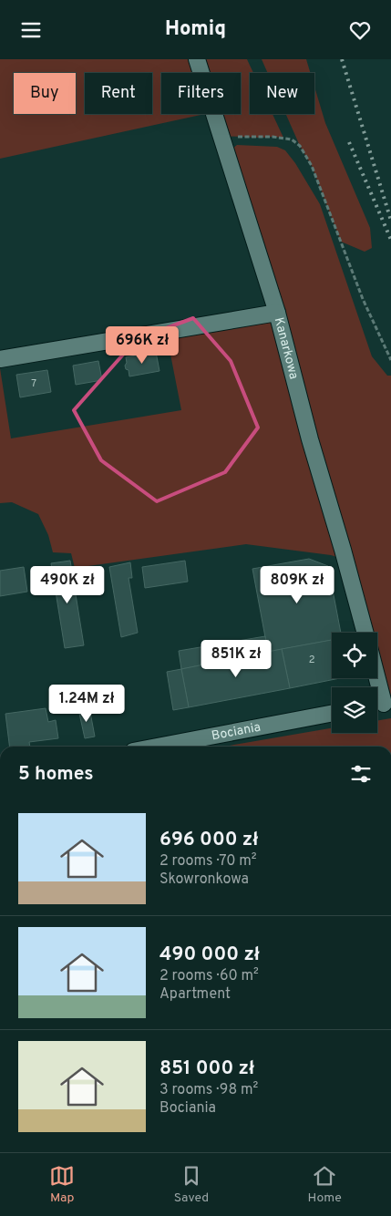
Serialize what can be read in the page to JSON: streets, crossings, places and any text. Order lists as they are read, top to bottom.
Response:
{
  "streets": {
    "street": ["Kanarkowa", "Bociania"]
  },
  "house_numbers": ["7", "2"],
  "page": {
    "header": "Homiq",
    "chip": [
      "Buy",
      "Rent",
      "Filters",
      "New"
    ],
    "price": [
      "696K zł",
      "490K zł",
      "809K zł",
      "851K zł",
      "1.24M zł"
    ],
    "heading": "5 homes",
    "list": [
      {
        "name": "696 000 zł",
        "note": "2 rooms · 70 m² · Skowronkowa"
      },
      {
        "name": "490 000 zł",
        "note": "2 rooms · 60 m² · Apartment"
      },
      {
        "name": "851 000 zł",
        "note": "3 rooms · 98 m² · Bociania"
      }
    ],
    "tabs": ["Map", "Saved", "Home"]
  }
}
